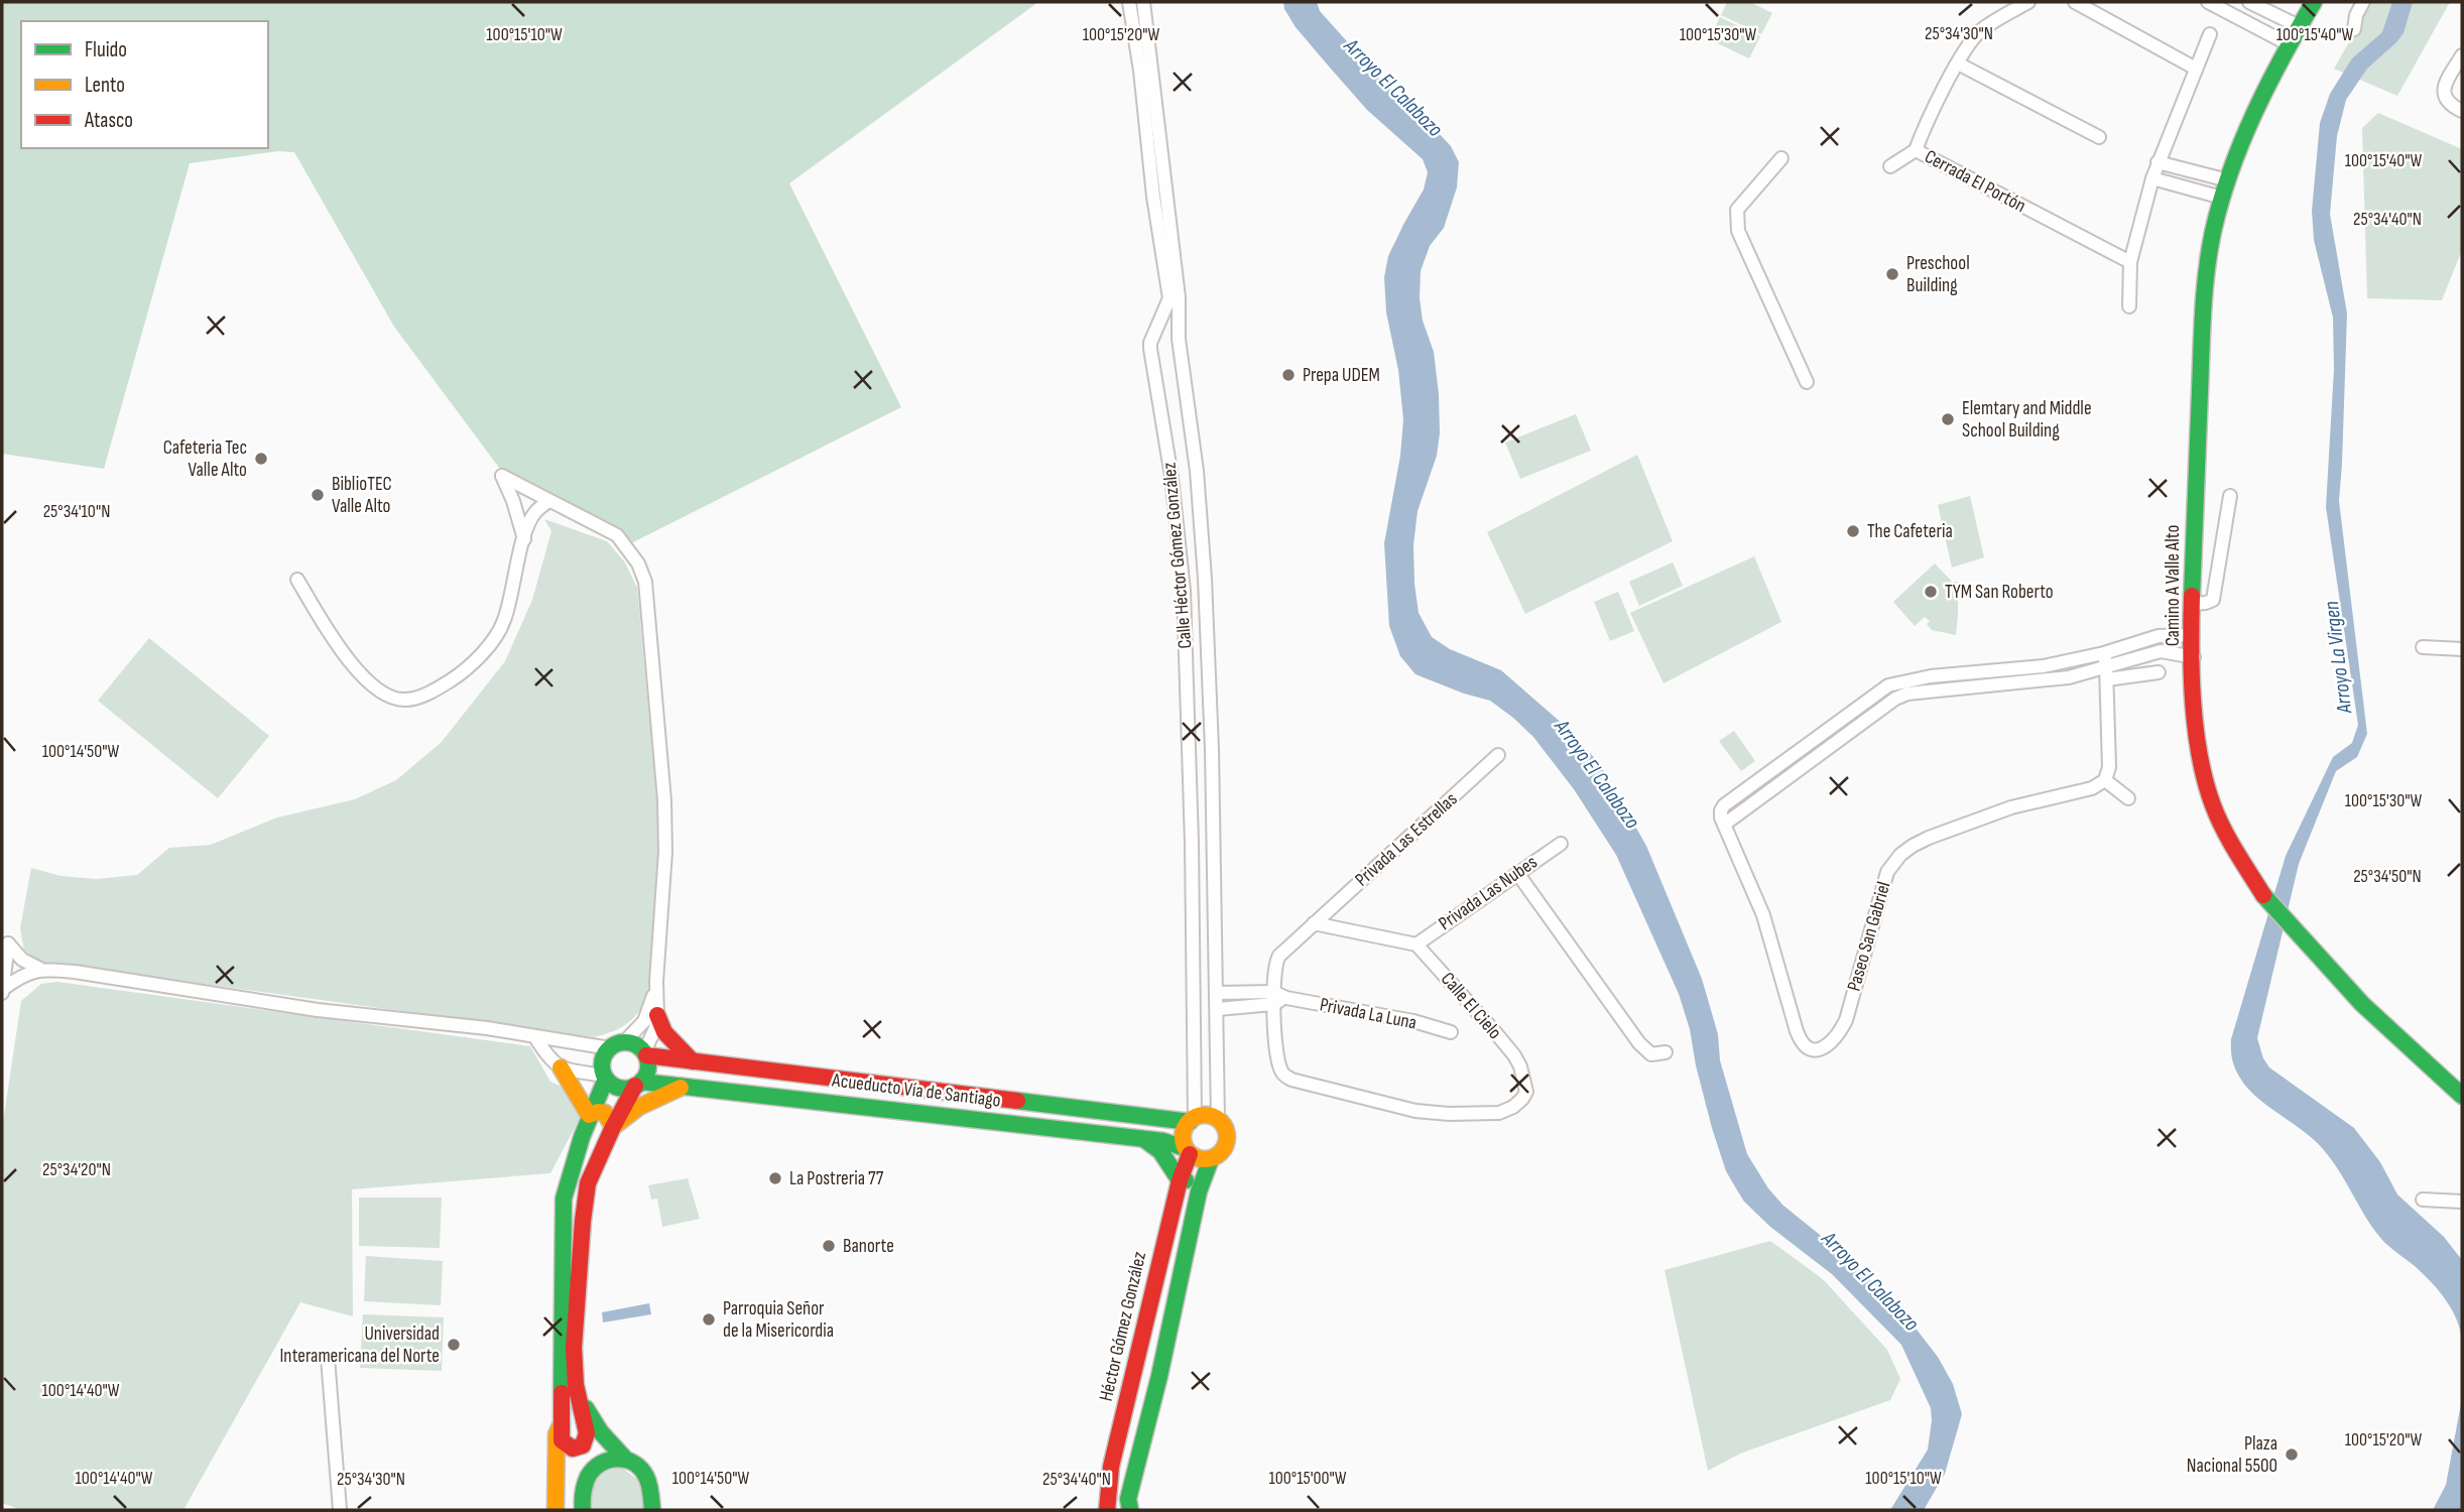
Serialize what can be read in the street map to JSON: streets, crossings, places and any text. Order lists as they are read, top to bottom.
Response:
{
  "streets": {
    "main road": ["Camino A Valle Alto", "Acueducto Vía de Santiago", "Héctor Gómez González"],
    "street": [
      "Cerrada El Portón",
      "Calle Héctor Gómez González",
      "Privada Las Estrellas",
      "Privada Las Nubes",
      "Paseo San Gabriel",
      "Calle El Cielo",
      "Privada La Luna"
    ]
  },
  "crossings": [
    ["Calle Héctor Gómez González", "Acueducto Vía de Santiago"],
    ["Calle Héctor Gómez González", "Héctor Gómez González"],
    ["Privada Las Estrellas", "Calle El Cielo"],
    ["Privada Las Nubes", "Calle El Cielo"],
    ["Calle El Cielo", "Privada La Luna"],
    ["Acueducto Vía de Santiago", "Héctor Gómez González"]
  ],
  "water": ["Arroyo El Calabozo", "Arroyo La Virgen"],
  "places": [
    "Preschool Building",
    "Prepa UDEM",
    "Elemtary and Middle School Building",
    "Cafeteria Tec Valle Alto",
    "BiblioTEC Valle Alto",
    "The Cafeteria",
    "TYM San Roberto",
    "La Postreria 77",
    "Banorte",
    "Parroquia Señor de la Misericordia",
    "Universidad Interamericana del Norte",
    "Plaza Nacional 5500"
  ],
  "legend": ["Fluido", "Lento", "Atasco"],
  "coordinates": [
    "25°34'30\"N",
    "100°15'10\"W",
    "100°15'20\"W",
    "100°15'30\"W",
    "100°15'40\"W",
    "25°34'40\"N",
    "25°34'10\"N",
    "100°14'50\"W",
    "25°34'50\"N",
    "25°34'20\"N",
    "100°14'40\"W",
    "100°15'00\"W"
  ]
}
